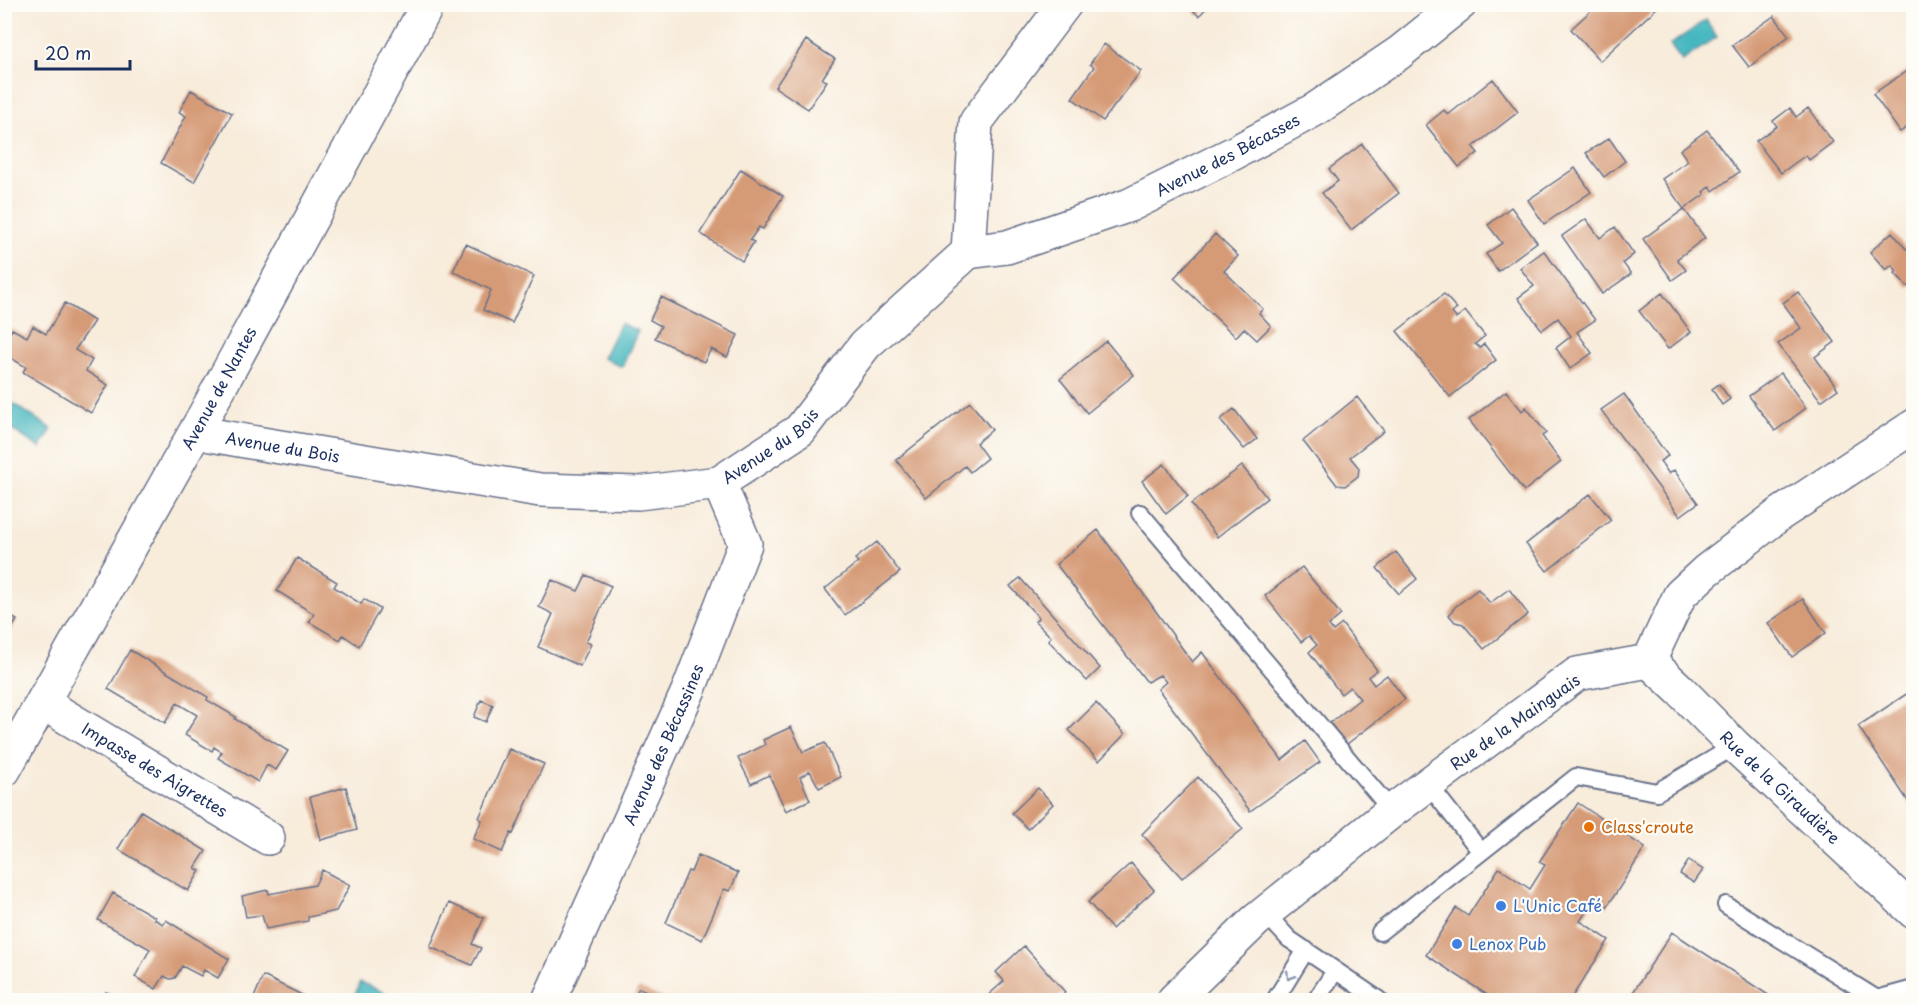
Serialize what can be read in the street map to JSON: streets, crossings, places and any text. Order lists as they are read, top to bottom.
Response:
{
  "streets": {
    "street": [
      "Avenue des Bécasses",
      "Avenue de Nantes",
      "Avenue du Bois",
      "Rue de la Mainguais",
      "Avenue des Bécassines",
      "Impasse des Aigrettes",
      "Rue de la Giraudière"
    ]
  },
  "crossings": [
    ["Avenue des Bécasses", "Avenue du Bois"],
    ["Avenue de Nantes", "Avenue du Bois"],
    ["Avenue de Nantes", "Impasse des Aigrettes"],
    ["Avenue du Bois", "Avenue des Bécassines"],
    ["Rue de la Mainguais", "Rue de la Giraudière"]
  ],
  "places": ["Class'croute", "L'Unic Café", "Lenox Pub"],
  "scale_bar": "20 m"
}
